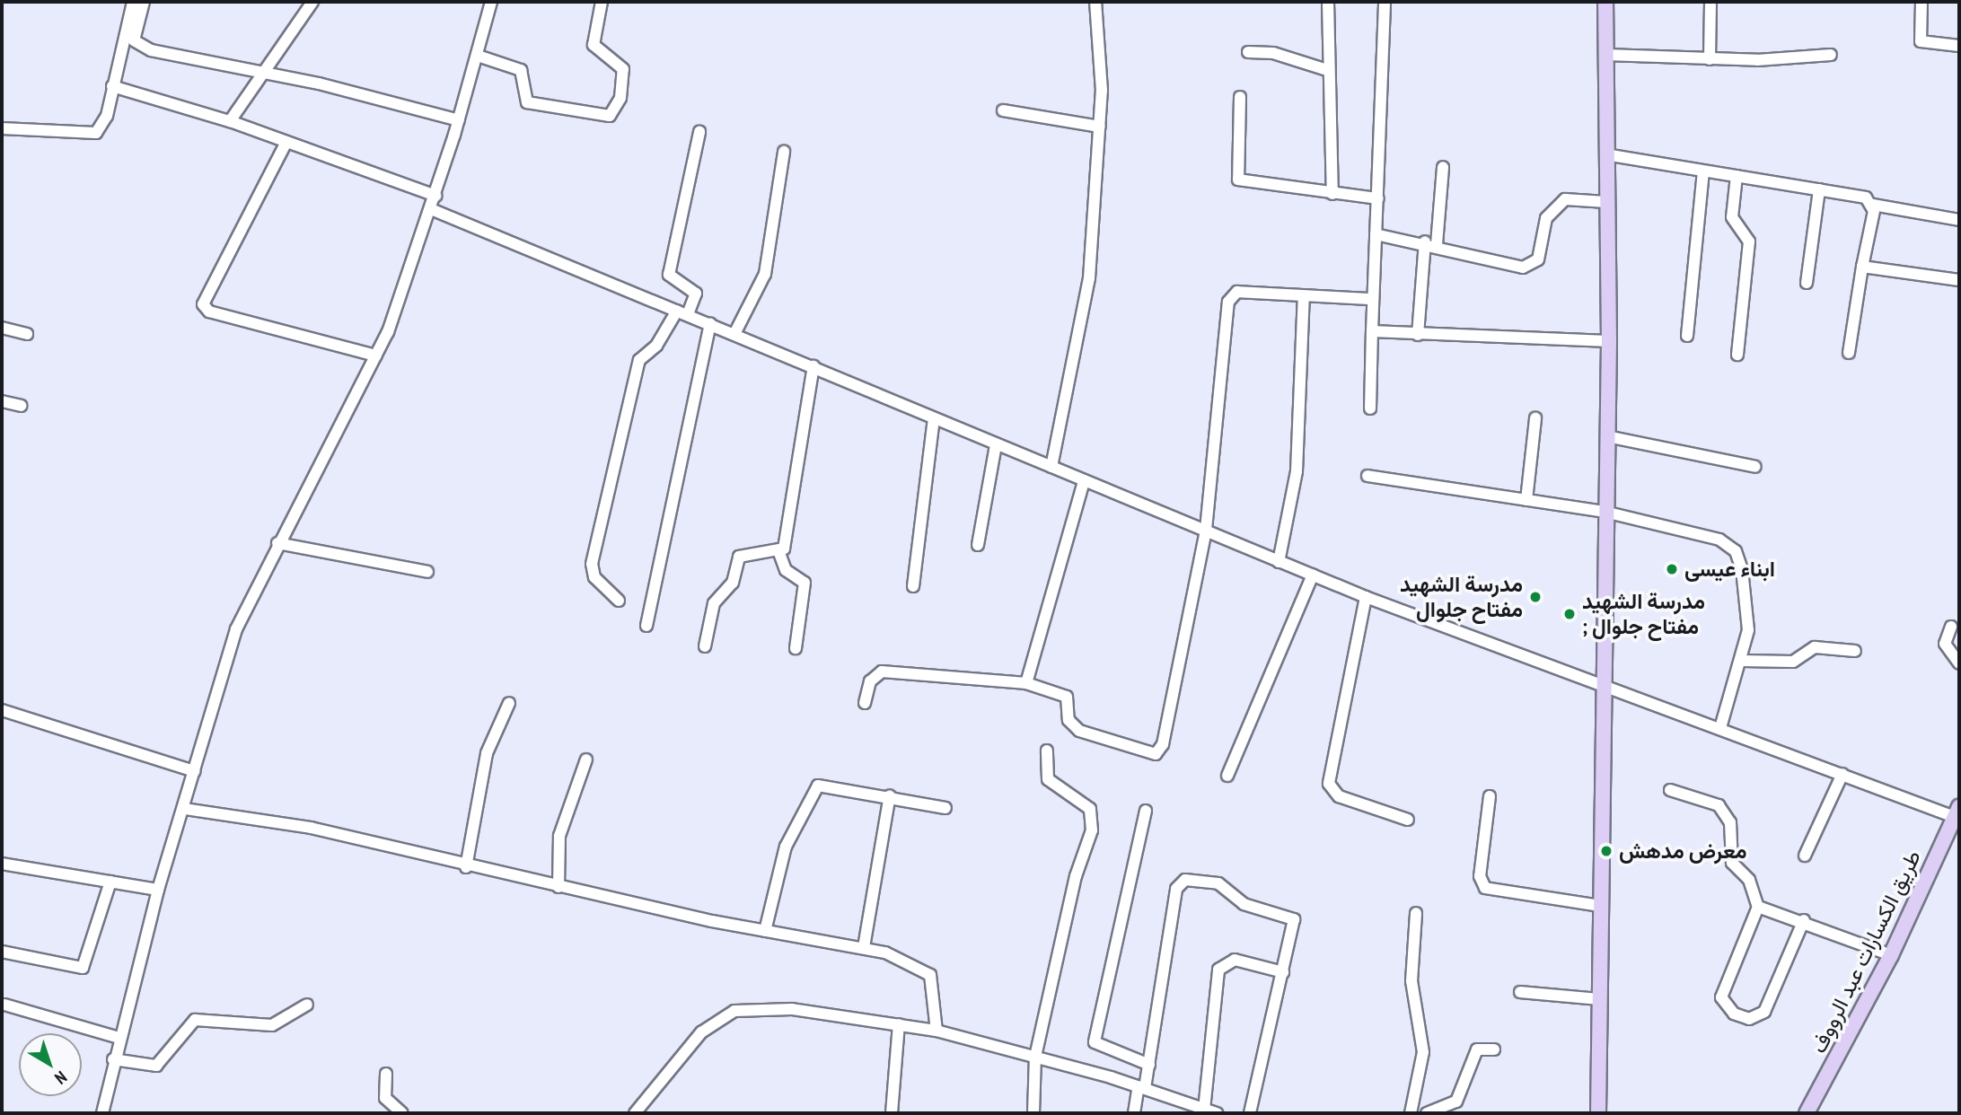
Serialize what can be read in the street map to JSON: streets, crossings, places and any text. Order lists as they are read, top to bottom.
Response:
{
  "streets": {
    "main road": ["طريق الكسارات عبد الرووف"]
  },
  "places": [
    "ابناء عيسى",
    "مدرسة الشهيد مفتاح جلوال",
    "مدرسة الشهيد ; مفتاح جلوال",
    "معرض مدهش"
  ],
  "north": "bottom right"
}
